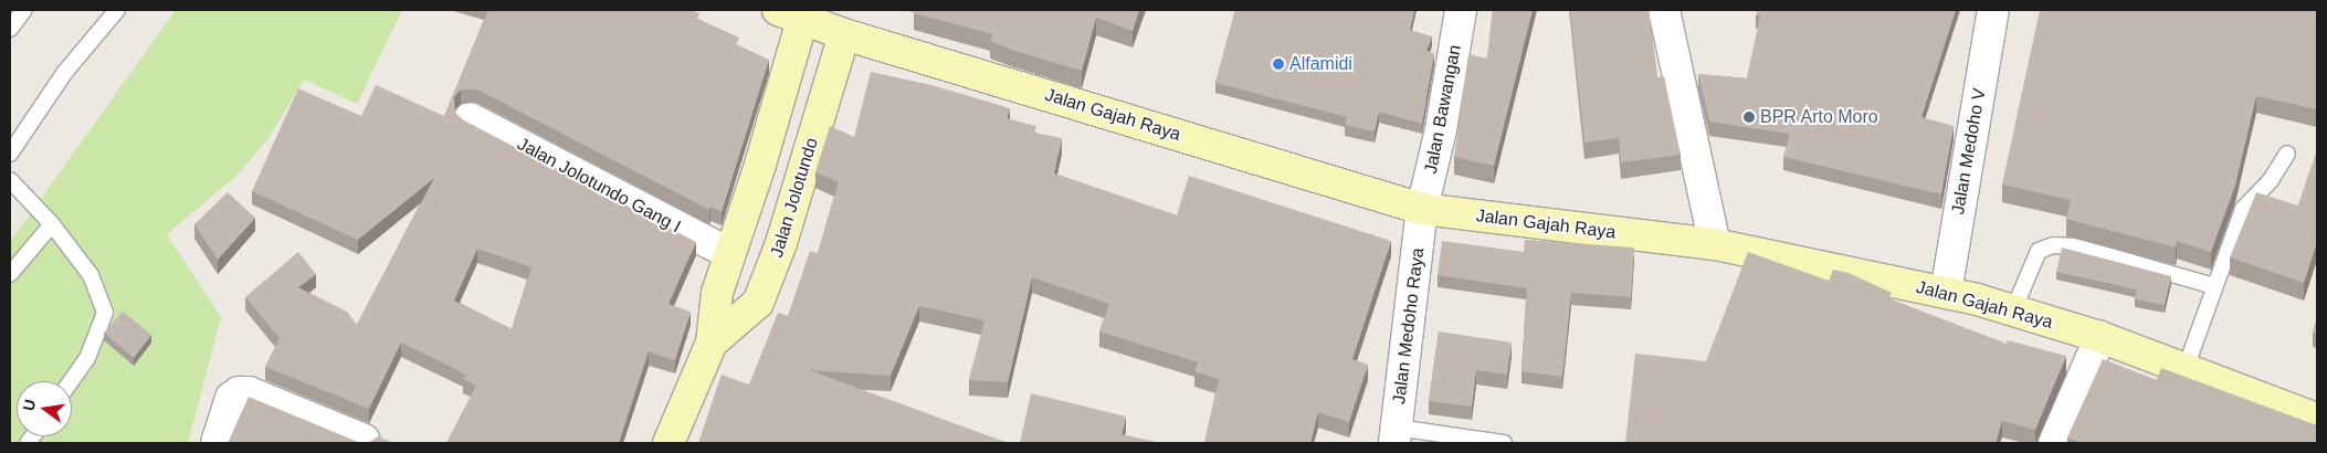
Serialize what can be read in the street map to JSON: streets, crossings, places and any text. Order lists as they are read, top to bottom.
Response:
{
  "streets": {
    "main road": ["Jalan Gajah Raya", "Jalan Jolotundo"],
    "street": [
      "Jalan Bawangan",
      "Jalan Medoho V",
      "Jalan Jolotundo Gang I",
      "Jalan Medoho Raya"
    ]
  },
  "crossings": [
    ["Jalan Bawangan", "Jalan Gajah Raya"],
    ["Jalan Bawangan", "Jalan Medoho Raya"],
    ["Jalan Gajah Raya", "Jalan Medoho V"],
    ["Jalan Gajah Raya", "Jalan Jolotundo"],
    ["Jalan Gajah Raya", "Jalan Medoho Raya"],
    ["Jalan Jolotundo Gang I", "Jalan Jolotundo"]
  ],
  "places": ["Alfamidi", "BPR Arto Moro"],
  "north": "left"
}
